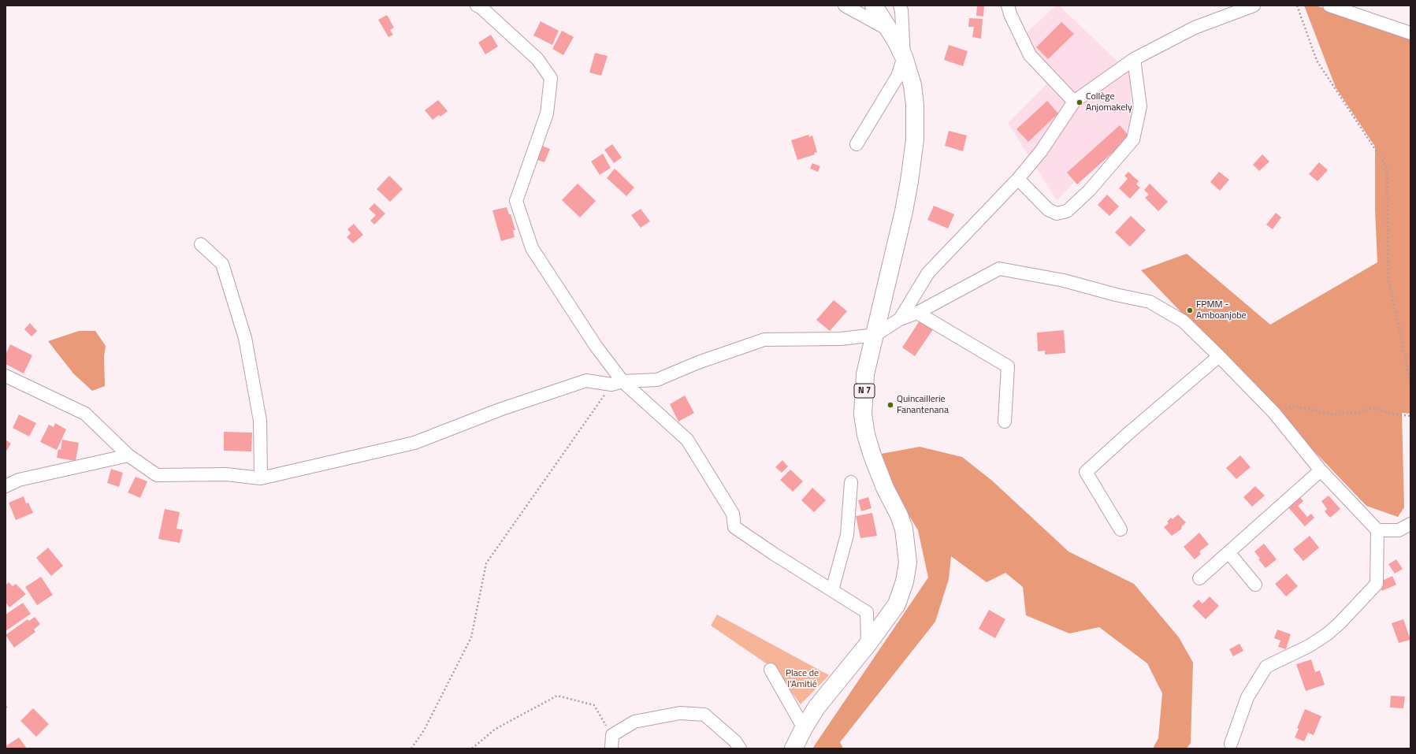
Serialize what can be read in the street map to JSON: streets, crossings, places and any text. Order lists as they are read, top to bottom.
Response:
{
  "streets": {
    "main road": ["N 7"]
  },
  "parks": ["Place de l'Amitié"],
  "places": ["Collège Anjomakely", "FPMM - Amboanjobe", "Quincaillerie Fanantenana"]
}
